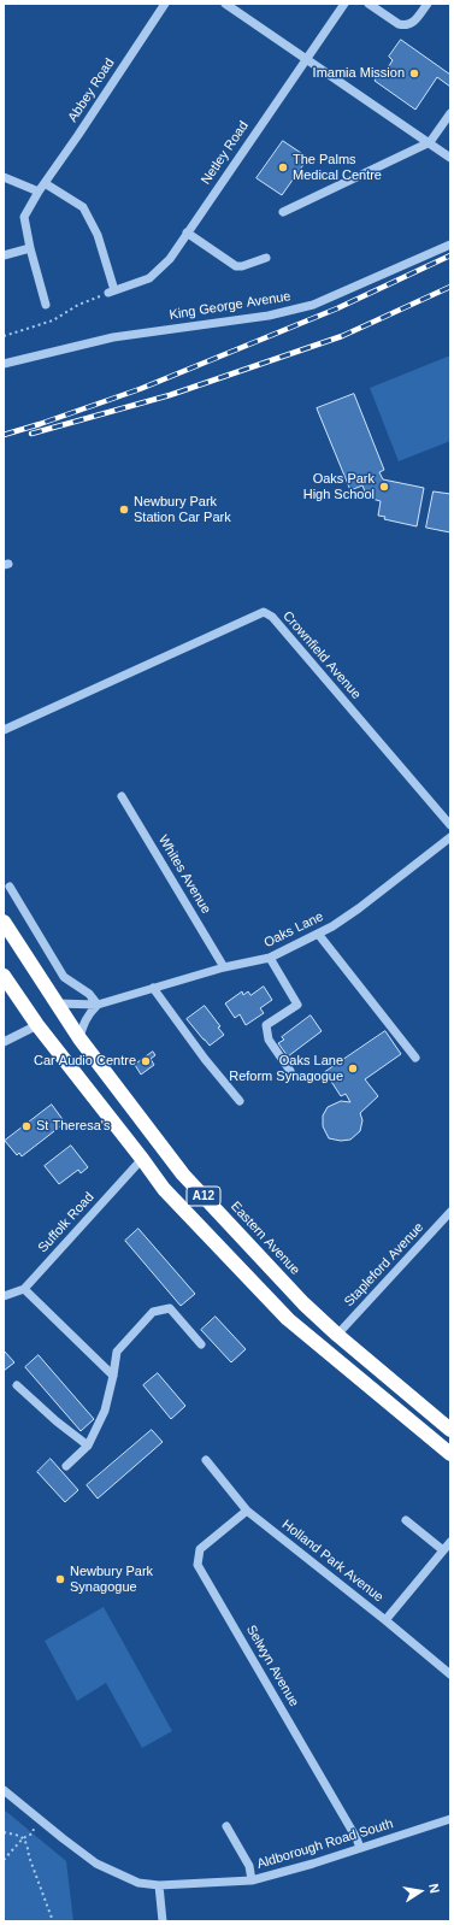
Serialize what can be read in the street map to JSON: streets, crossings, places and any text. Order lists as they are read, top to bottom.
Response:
{
  "streets": {
    "highway": ["A12", "Eastern Avenue"],
    "street": [
      "Abbey Road",
      "Netley Road",
      "King George Avenue",
      "Crownfield Avenue",
      "Whites Avenue",
      "Oaks Lane",
      "Suffolk Road",
      "Stapleford Avenue",
      "Holland Park Avenue",
      "Selwyn Avenue",
      "Aldborough Road South"
    ]
  },
  "crossings": [
    ["Whites Avenue", "Oaks Lane"],
    ["Oaks Lane", "Eastern Avenue"],
    ["A12", "Suffolk Road"],
    ["Eastern Avenue", "Stapleford Avenue"],
    ["Holland Park Avenue", "Selwyn Avenue"],
    ["Selwyn Avenue", "Aldborough Road South"]
  ],
  "places": [
    "Imamia Mission",
    "The Palms Medical Centre",
    "Oaks Park High School",
    "Newbury Park Station Car Park",
    "Car Audio Centre",
    "Oaks Lane Reform Synagogue",
    "St Theresa's",
    "Newbury Park Synagogue"
  ],
  "north": "right"
}
